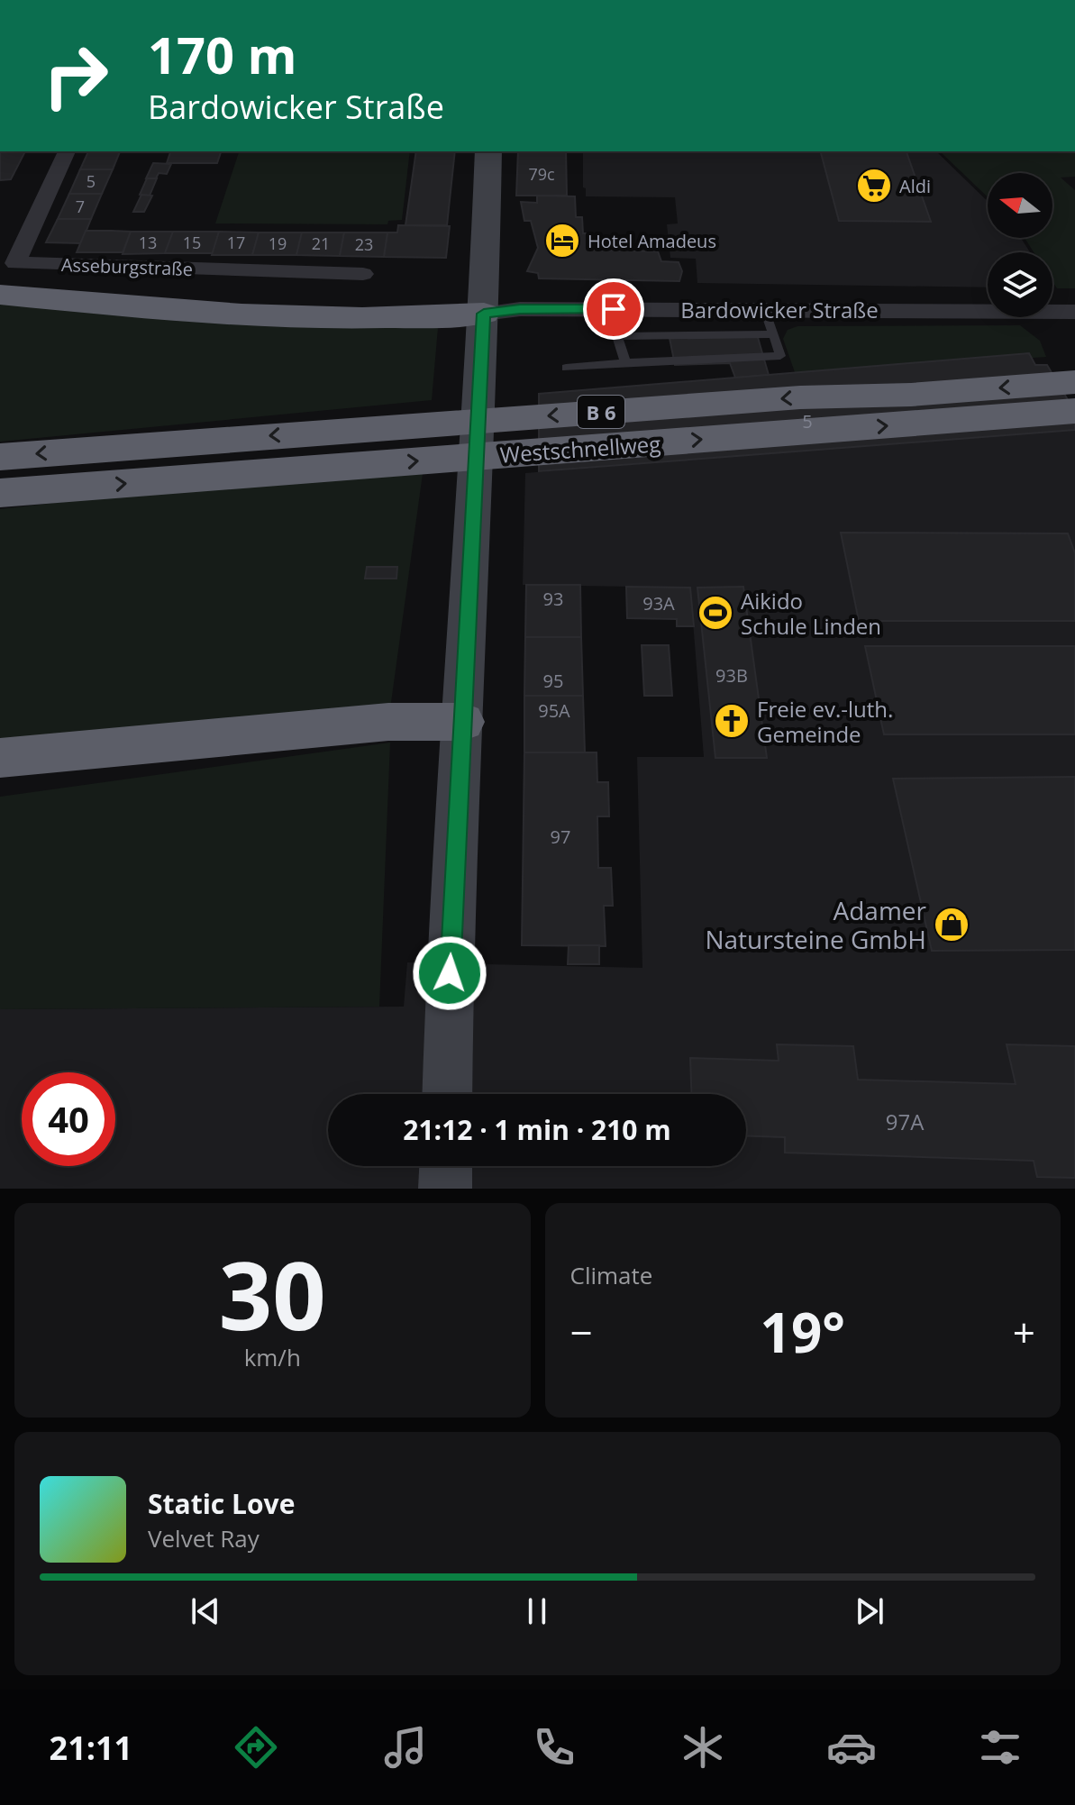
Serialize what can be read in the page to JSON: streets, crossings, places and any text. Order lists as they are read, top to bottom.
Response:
{
  "streets": {
    "highway": ["B 6", "Westschnellweg"],
    "street": ["Asseburgstraße", "Bardowicker Straße"]
  },
  "places": {
    "supermarket": ["Aldi"],
    "hotel": ["Hotel Amadeus"],
    "sports": ["Aikido Schule Linden"],
    "church": ["Freie ev.-luth. Gemeinde"],
    "shop": ["Adamer Natursteine GmbH"]
  },
  "house_numbers": [
    "79c",
    "5",
    "7",
    "13",
    "15",
    "17",
    "19",
    "21",
    "23",
    "5",
    "93",
    "93A",
    "93B",
    "95",
    "95A",
    "97",
    "97A"
  ],
  "north": "left",
  "page": {
    "turn": ["170 m", "Bardowicker Straße"],
    "limit": "40",
    "trip": "21:12 · 1 min · 210 m",
    "tile": [
      ["30", "km/h"],
      "Climate"
    ],
    "heat": ["−", "19°", "+"],
    "song": ["Static Love", "Velvet Ray"],
    "tabs": "21:11"
  }
}
